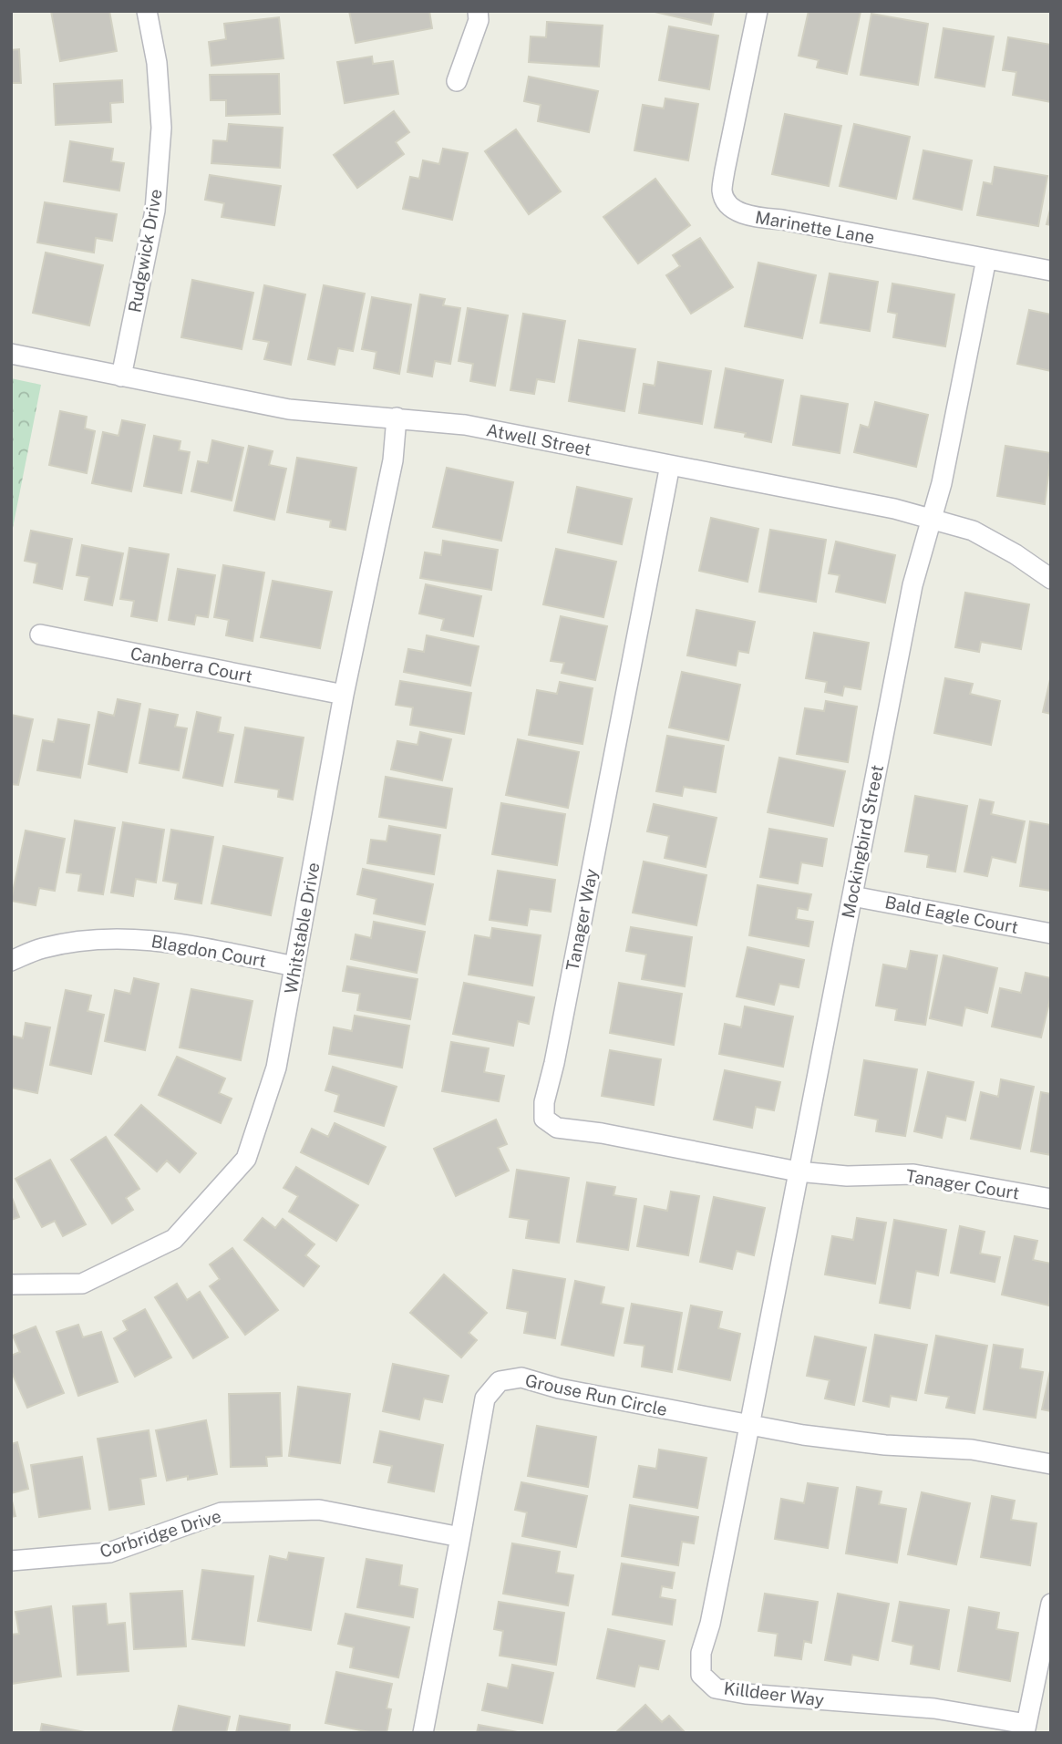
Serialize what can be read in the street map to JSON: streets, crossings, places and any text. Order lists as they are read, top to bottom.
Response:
{
  "streets": {
    "street": [
      "Marinette Lane",
      "Rudgwick Drive",
      "Atwell Street",
      "Canberra Court",
      "Mockingbird Street",
      "Bald Eagle Court",
      "Tanager Way",
      "Whitstable Drive",
      "Blagdon Court",
      "Tanager Court",
      "Grouse Run Circle",
      "Corbridge Drive",
      "Killdeer Way"
    ]
  },
  "crossings": [
    ["Marinette Lane", "Mockingbird Street"],
    ["Rudgwick Drive", "Atwell Street"],
    ["Atwell Street", "Mockingbird Street"],
    ["Atwell Street", "Tanager Way"],
    ["Atwell Street", "Whitstable Drive"],
    ["Canberra Court", "Whitstable Drive"],
    ["Mockingbird Street", "Bald Eagle Court"],
    ["Mockingbird Street", "Tanager Way"],
    ["Mockingbird Street", "Tanager Court"],
    ["Mockingbird Street", "Grouse Run Circle"],
    ["Mockingbird Street", "Killdeer Way"],
    ["Tanager Way", "Tanager Court"],
    ["Whitstable Drive", "Blagdon Court"],
    ["Grouse Run Circle", "Corbridge Drive"],
    ["Grouse Run Circle", "Killdeer Way"]
  ]
}
